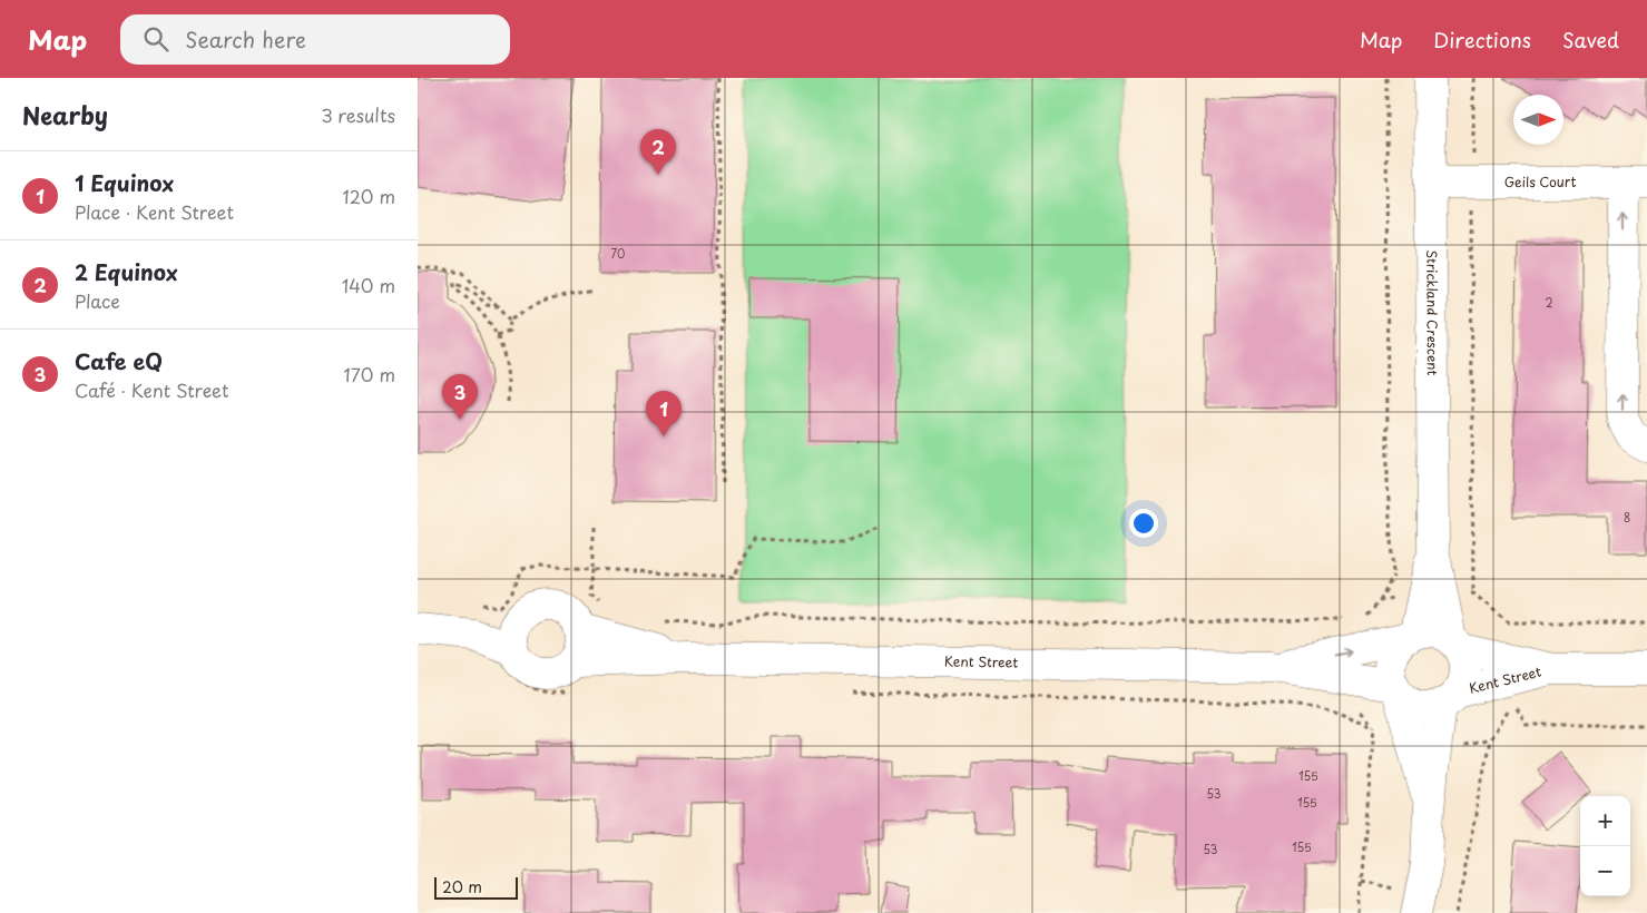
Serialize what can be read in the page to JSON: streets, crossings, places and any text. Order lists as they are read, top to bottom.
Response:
{
  "streets": {
    "main road": ["Geils Court", "Strickland Crescent", "Kent Street"]
  },
  "crossings": [
    ["Geils Court", "Strickland Crescent"],
    ["Strickland Crescent", "Kent Street"]
  ],
  "house_numbers": [
    "70",
    "2",
    "8",
    "155",
    "53",
    "155",
    "155",
    "53"
  ],
  "scale_bar": "20 m",
  "north": "right",
  "page": {
    "header": "Map",
    "search": "Search here",
    "nav": ["Map", "Directions", "Saved"],
    "heading": ["Nearby", "3 results"],
    "pins": ["2", "3", "1"],
    "list": [
      {
        "mark": "1",
        "name": "1 Equinox",
        "note": "Place · Kent Street",
        "value": "120 m"
      },
      {
        "mark": "2",
        "name": "2 Equinox",
        "note": "Place",
        "value": "140 m"
      },
      {
        "mark": "3",
        "name": "Cafe eQ",
        "note": "Café · Kent Street",
        "value": "170 m"
      }
    ],
    "map_buttons": ["+", "−"],
    "scale": "20 m"
  }
}
